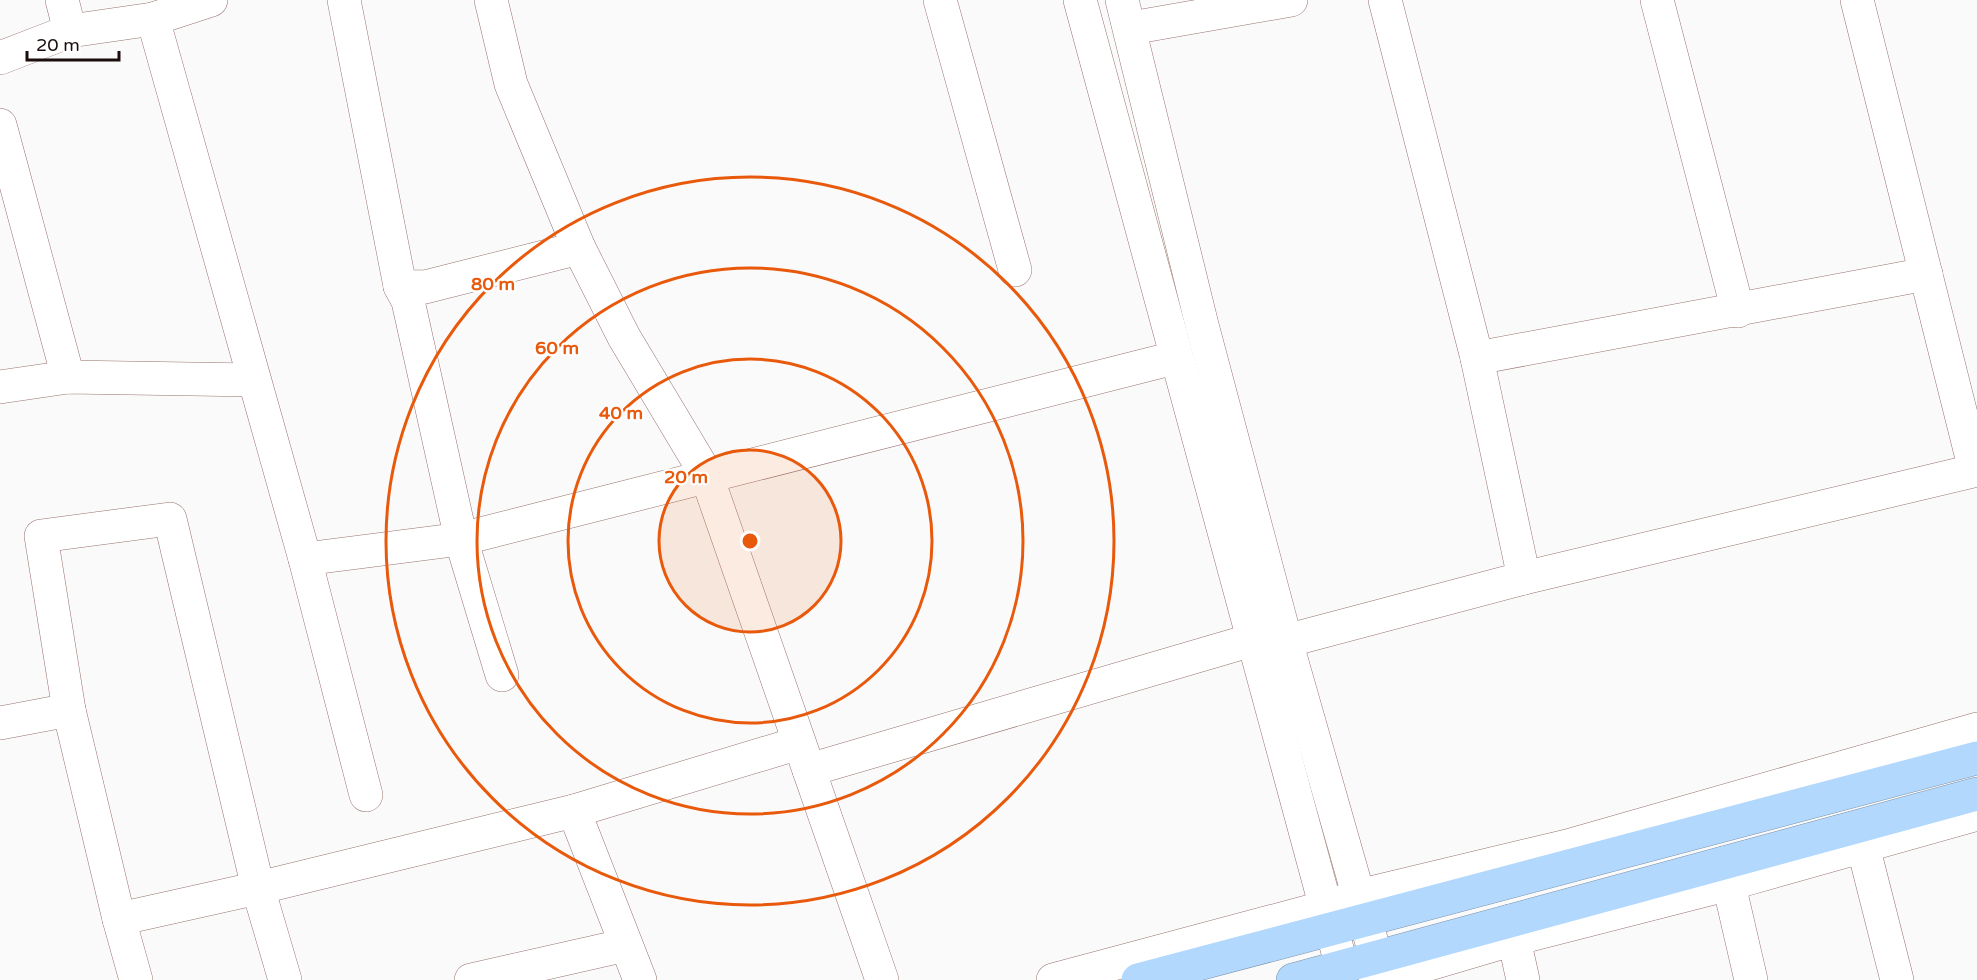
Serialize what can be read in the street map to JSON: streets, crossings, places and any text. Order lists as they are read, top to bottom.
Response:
{
  "scale_bar": "20 m",
  "rings": [
    "80 m",
    "60 m",
    "40 m",
    "20 m"
  ]
}
